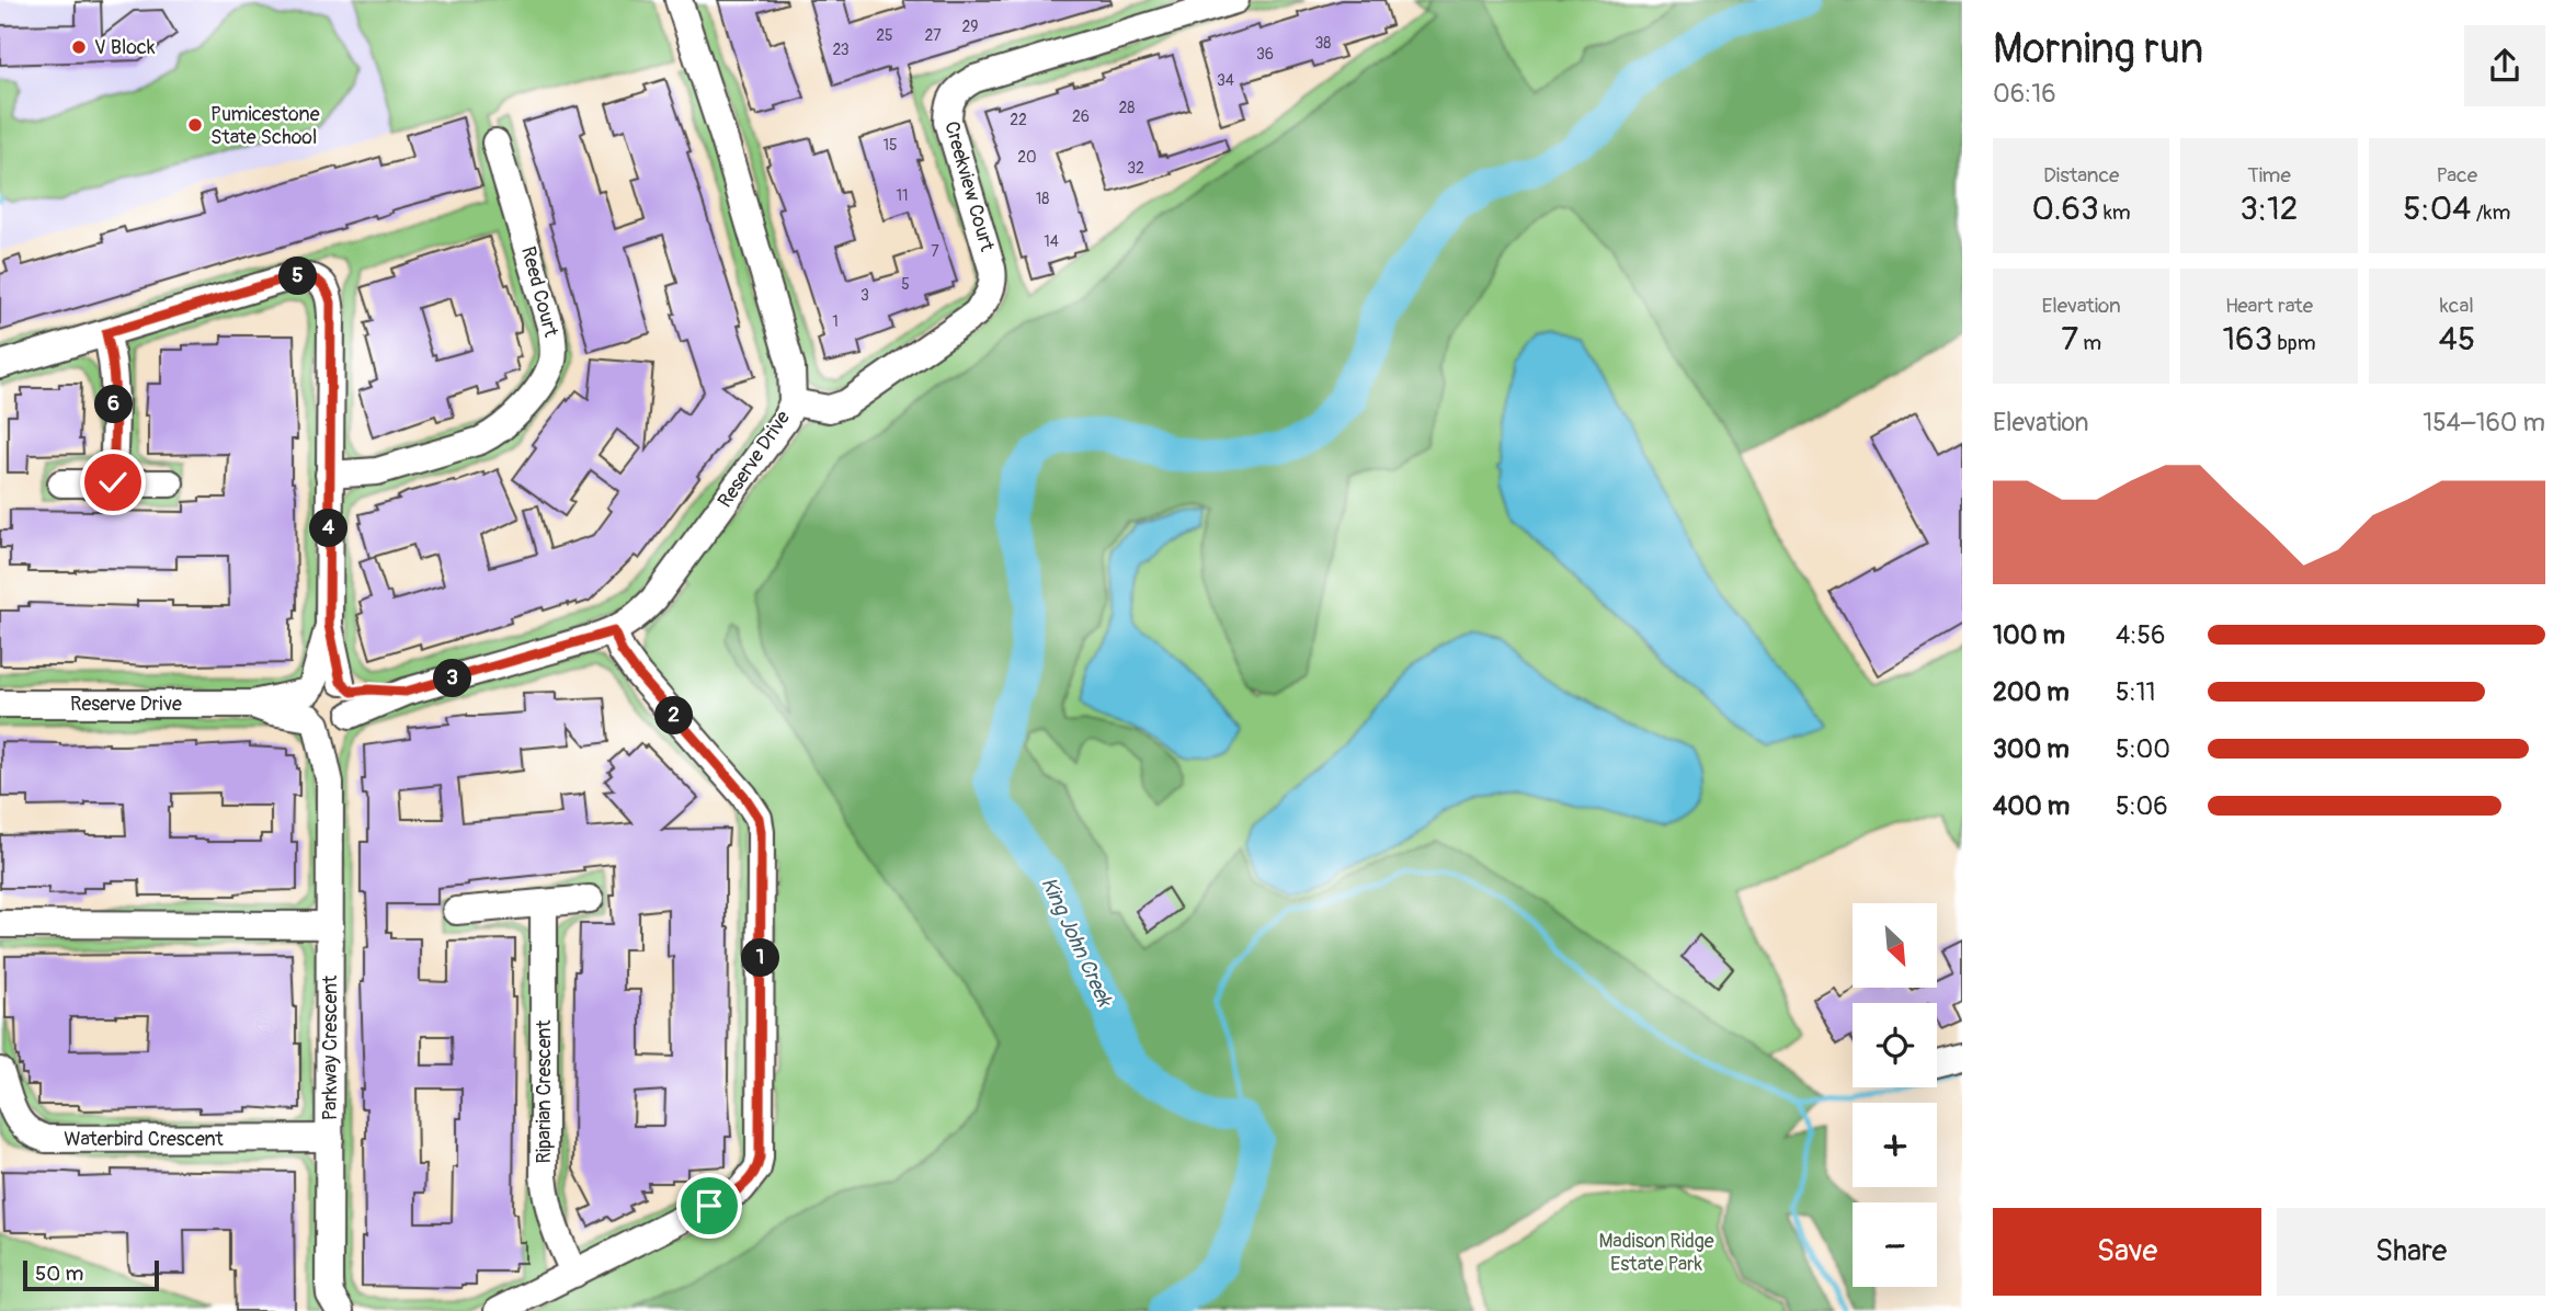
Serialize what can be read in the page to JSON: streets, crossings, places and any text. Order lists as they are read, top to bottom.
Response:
{
  "streets": {
    "street": [
      "Creekview Court",
      "Reed Court",
      "Reserve Drive",
      "Parkway Crescent",
      "Riparian Crescent",
      "Waterbird Crescent"
    ]
  },
  "crossings": [
    ["Creekview Court", "Reserve Drive"],
    ["Reed Court", "Parkway Crescent"],
    ["Reserve Drive", "Parkway Crescent"],
    ["Parkway Crescent", "Waterbird Crescent"]
  ],
  "water": ["King John Creek"],
  "parks": ["Madison Ridge Estate Park"],
  "places": ["V Block", "Pumicestone State School"],
  "house_numbers": [
    "29",
    "25",
    "27",
    "38",
    "23",
    "36",
    "34",
    "28",
    "26",
    "22",
    "15",
    "20",
    "32",
    "11",
    "18",
    "14",
    "7",
    "5",
    "3",
    "1"
  ],
  "scale_bar": "50 m",
  "north": "bottom right",
  "page": {
    "heading": ["Morning run", "06:16"],
    "stats": [
      ["Distance", "0.63 km"],
      ["Time", "3:12"],
      ["Pace", "5:04 /km"],
      ["Elevation", "7 m"],
      ["Heart rate", "163 bpm"],
      ["kcal", "45"]
    ],
    "pins": [
      "5",
      "6",
      "4",
      "3",
      "2",
      "1"
    ],
    "chart": ["Elevation", "154–160 m"],
    "list": [
      {
        "name": "100 m",
        "note": "4:56"
      },
      {
        "name": "200 m",
        "note": "5:11"
      },
      {
        "name": "300 m",
        "note": "5:00"
      },
      {
        "name": "400 m",
        "note": "5:06"
      }
    ],
    "map_buttons": ["+", "−"],
    "buttons": ["Save", "Share"],
    "scale": "50 m"
  }
}
